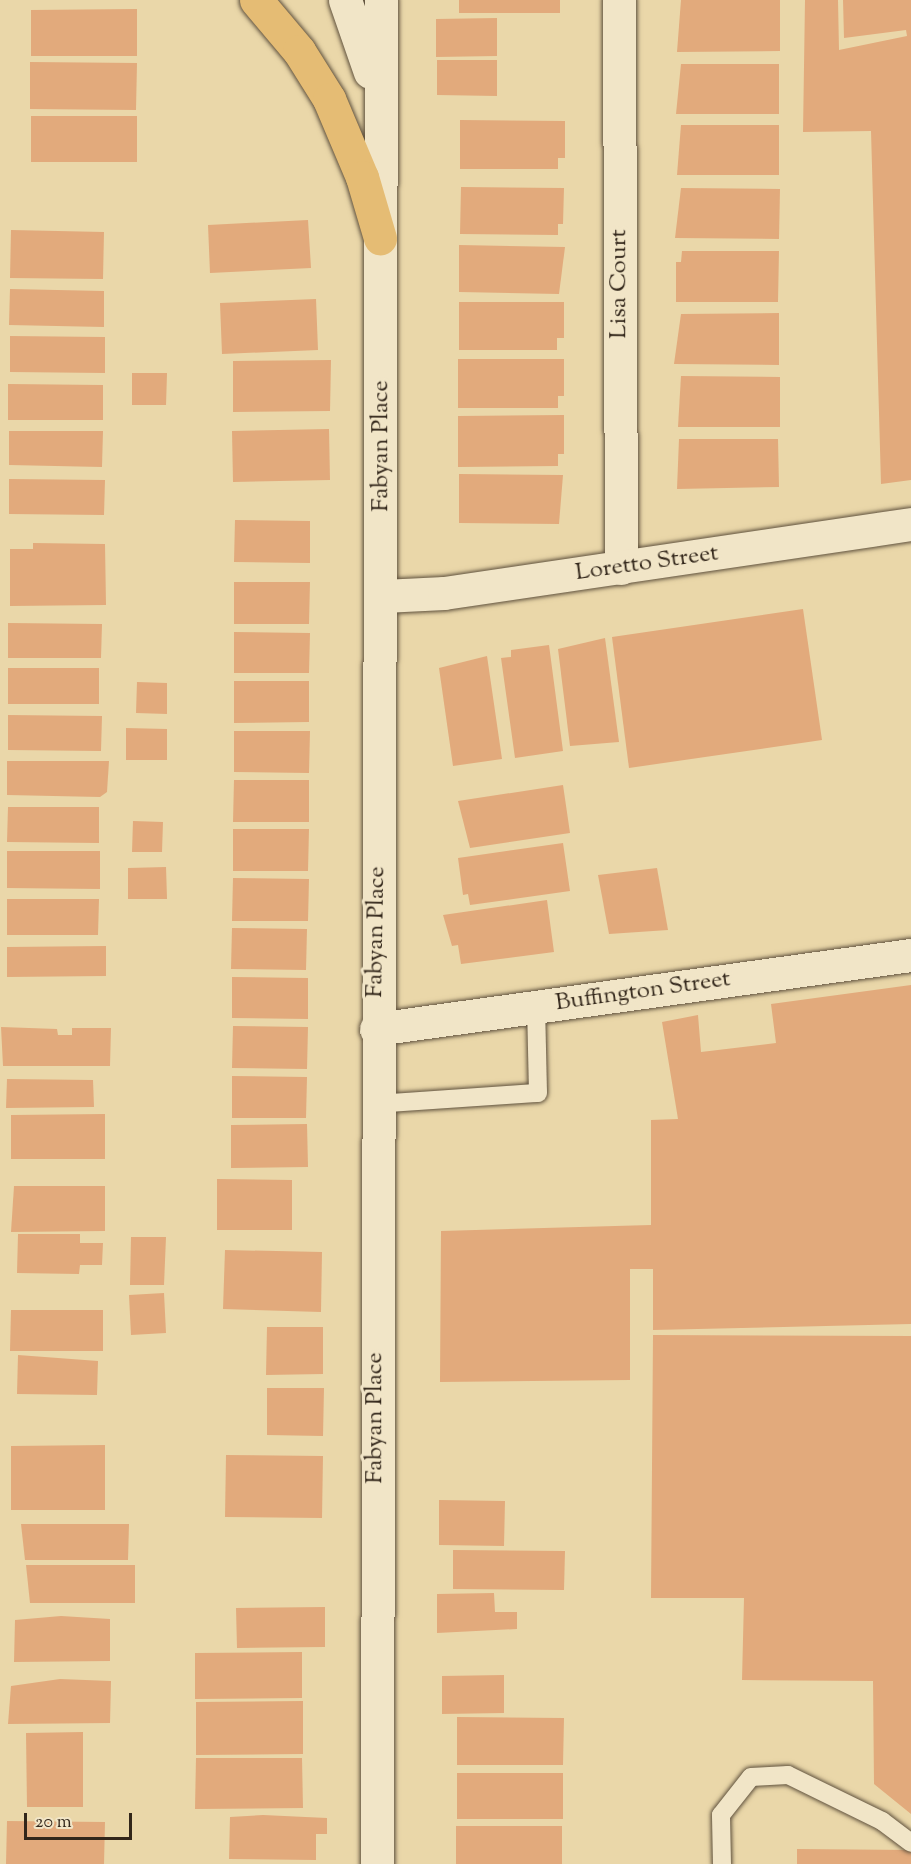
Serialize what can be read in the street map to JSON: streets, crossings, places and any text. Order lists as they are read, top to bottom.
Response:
{
  "streets": {
    "street": [
      "Lisa Court",
      "Fabyan Place",
      "Loretto Street",
      "Buffington Street"
    ]
  },
  "crossings": [
    ["Lisa Court", "Loretto Street"],
    ["Fabyan Place", "Loretto Street"],
    ["Fabyan Place", "Buffington Street"]
  ],
  "scale_bar": "20 m"
}
